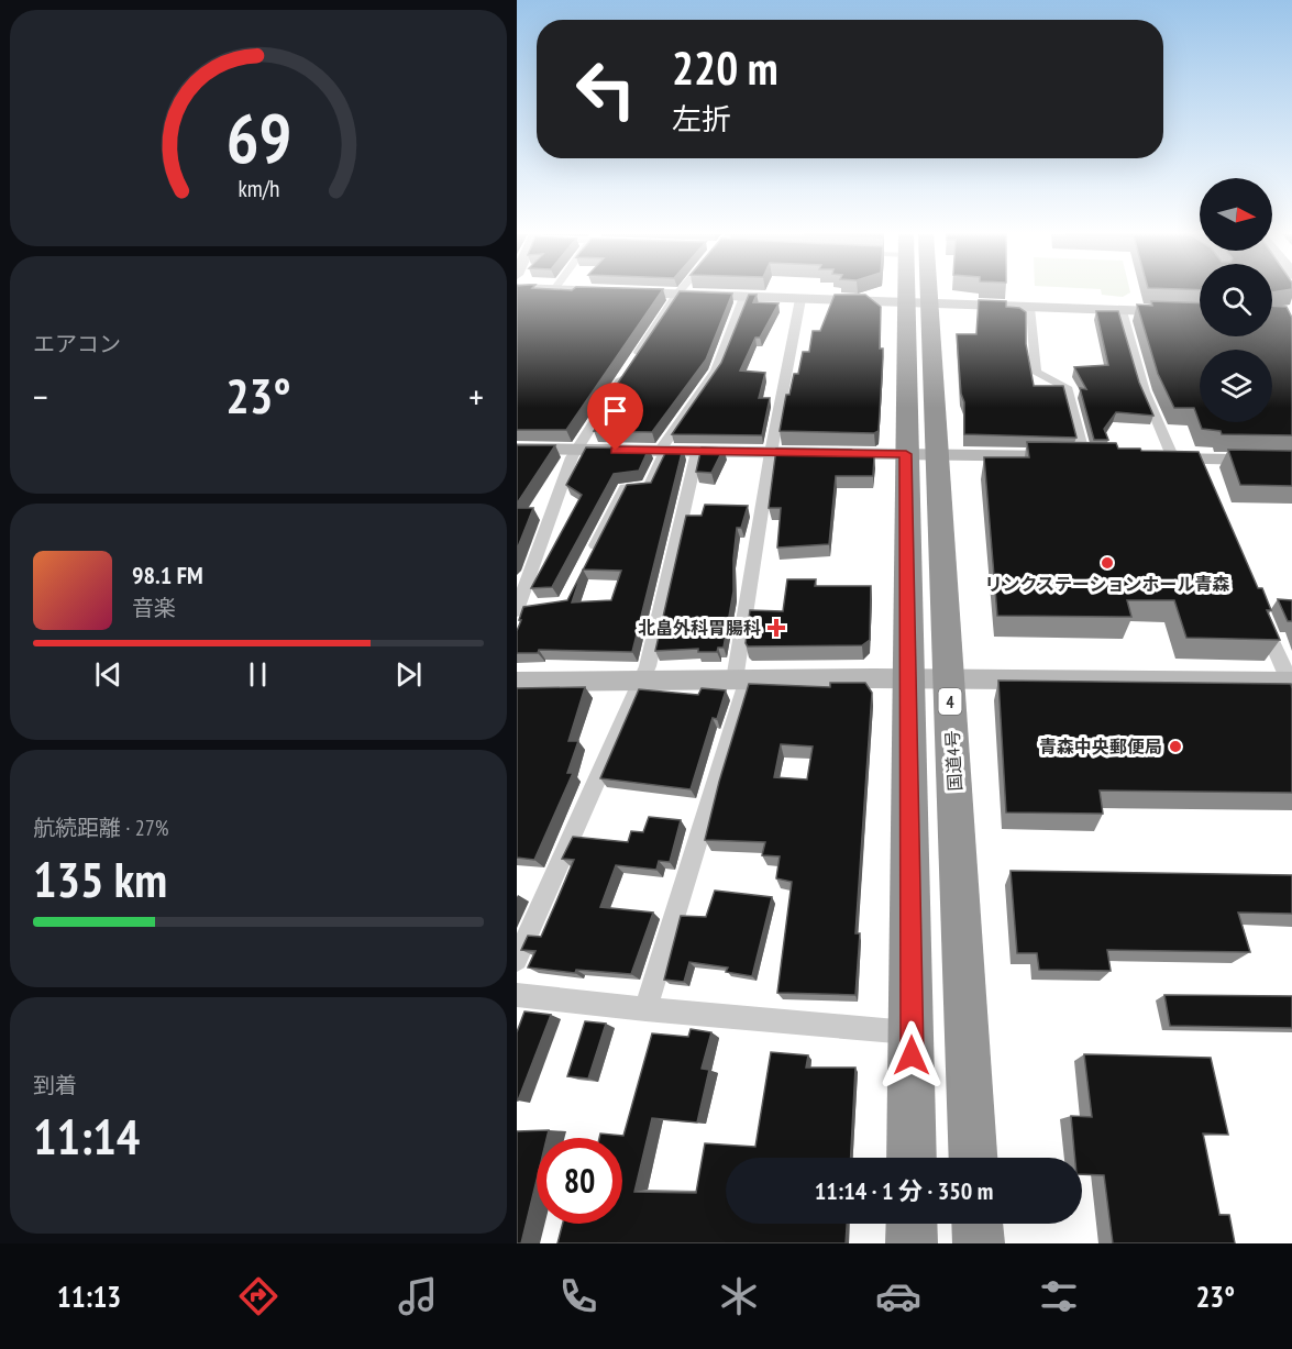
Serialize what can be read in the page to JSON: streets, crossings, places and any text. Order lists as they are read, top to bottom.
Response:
{
  "streets": {
    "highway": ["4", "国道4号"]
  },
  "places": {
    "other": ["リンクステーションホール青森", "青森中央郵便局"],
    "health": ["北畠外科胃腸科"]
  },
  "north": "right",
  "page": {
    "turn": ["220 m", "左折"],
    "tile": [
      "エアコン",
      ["航続距離 · 27%", "135 km"],
      ["到着", "11:14"]
    ],
    "heat": ["−", "23°", "+"],
    "song": ["98.1 FM", "音楽"],
    "limit": "80",
    "trip": "11:14 · 1 分 · 350 m",
    "tabs": ["11:13", "23°"],
    "gauge": ["69", "km/h"]
  }
}
